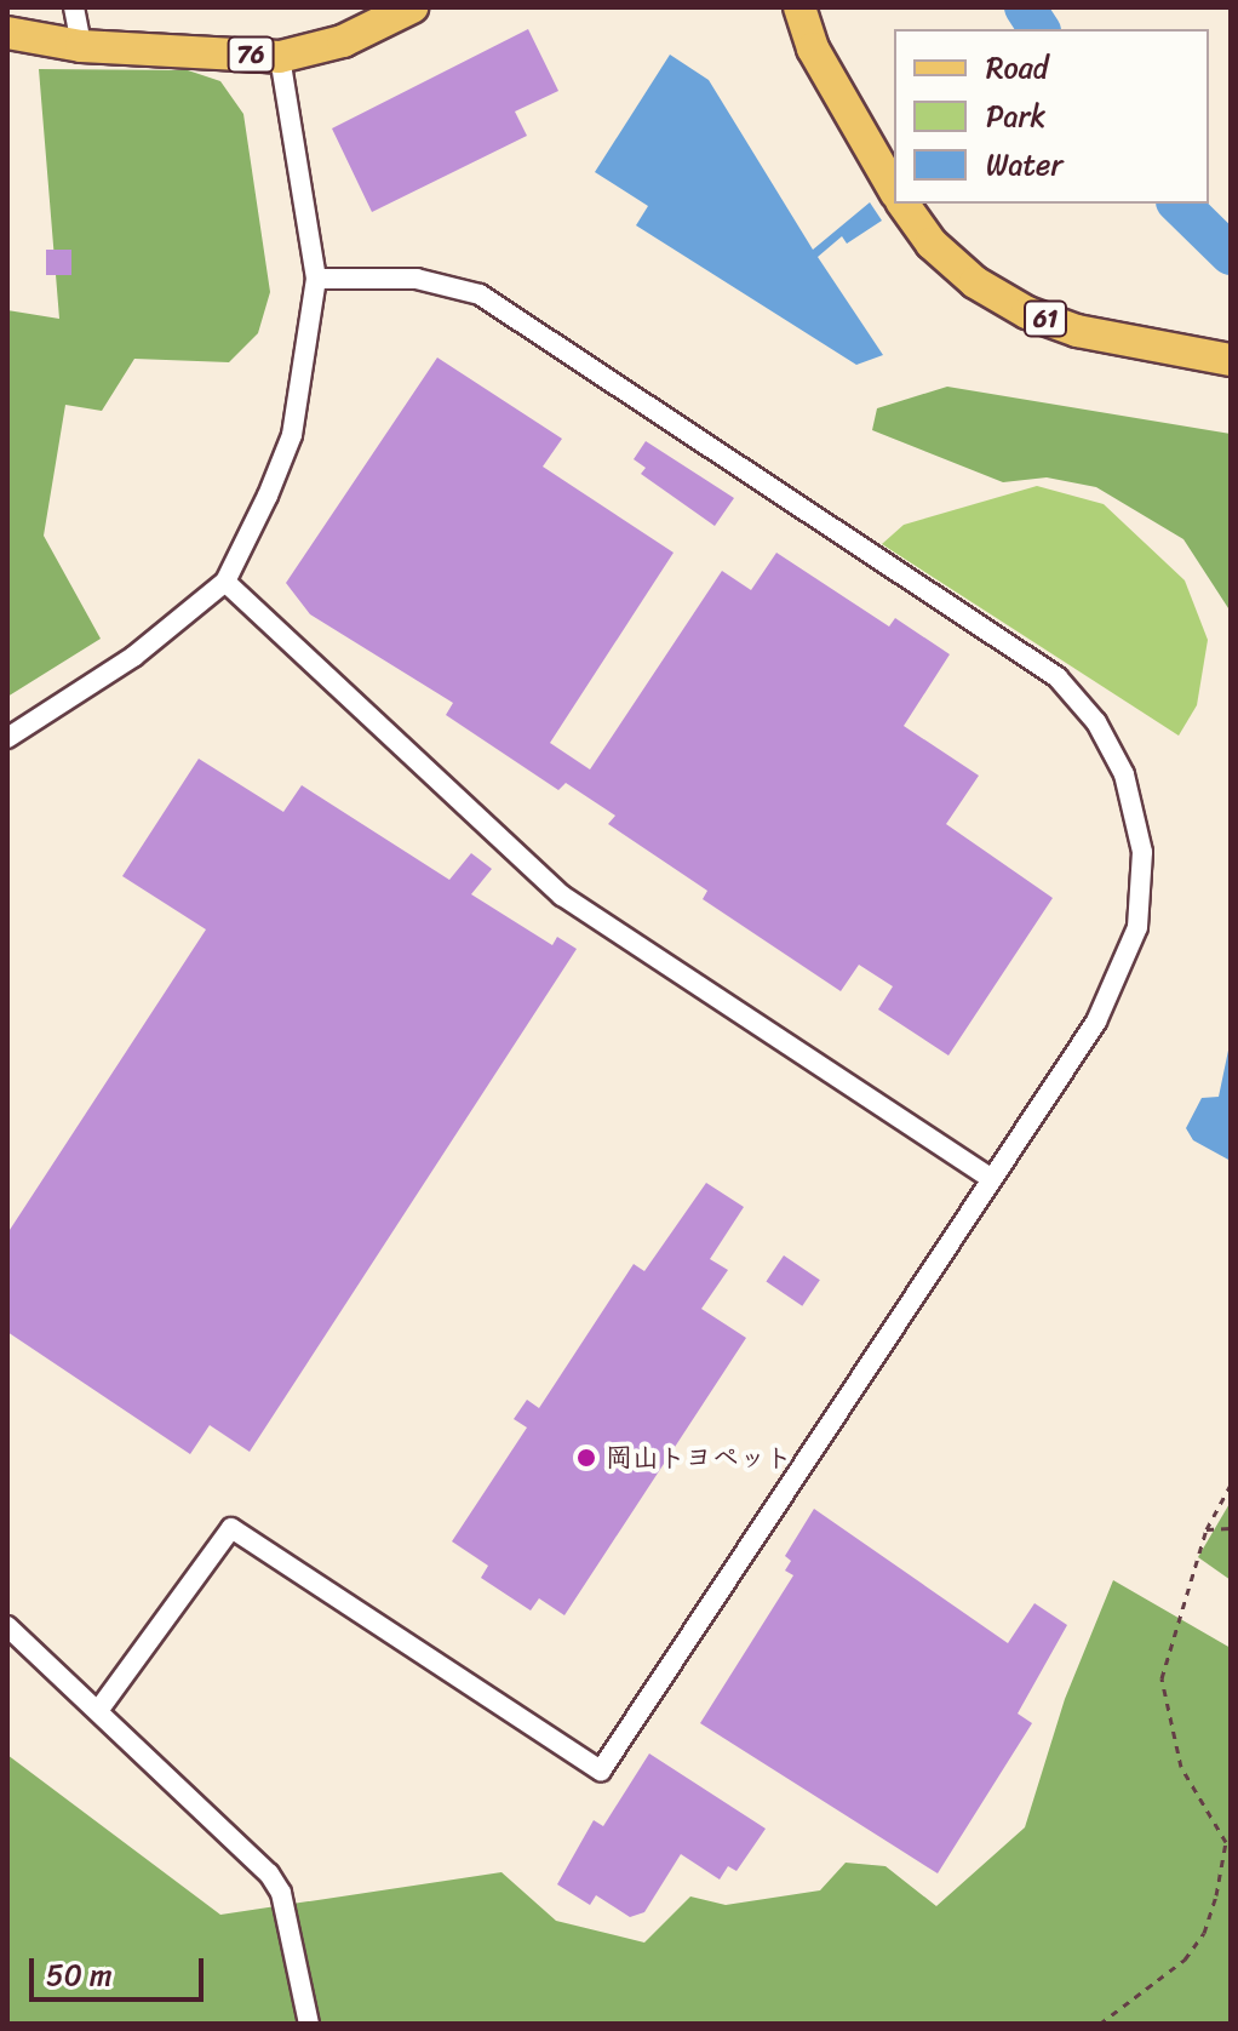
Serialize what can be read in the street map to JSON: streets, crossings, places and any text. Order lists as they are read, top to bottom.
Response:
{
  "streets": {
    "main road": ["76", "61"]
  },
  "places": ["岡山トヨペット"],
  "legend": ["Road", "Park", "Water"],
  "scale_bar": "50 m"
}
